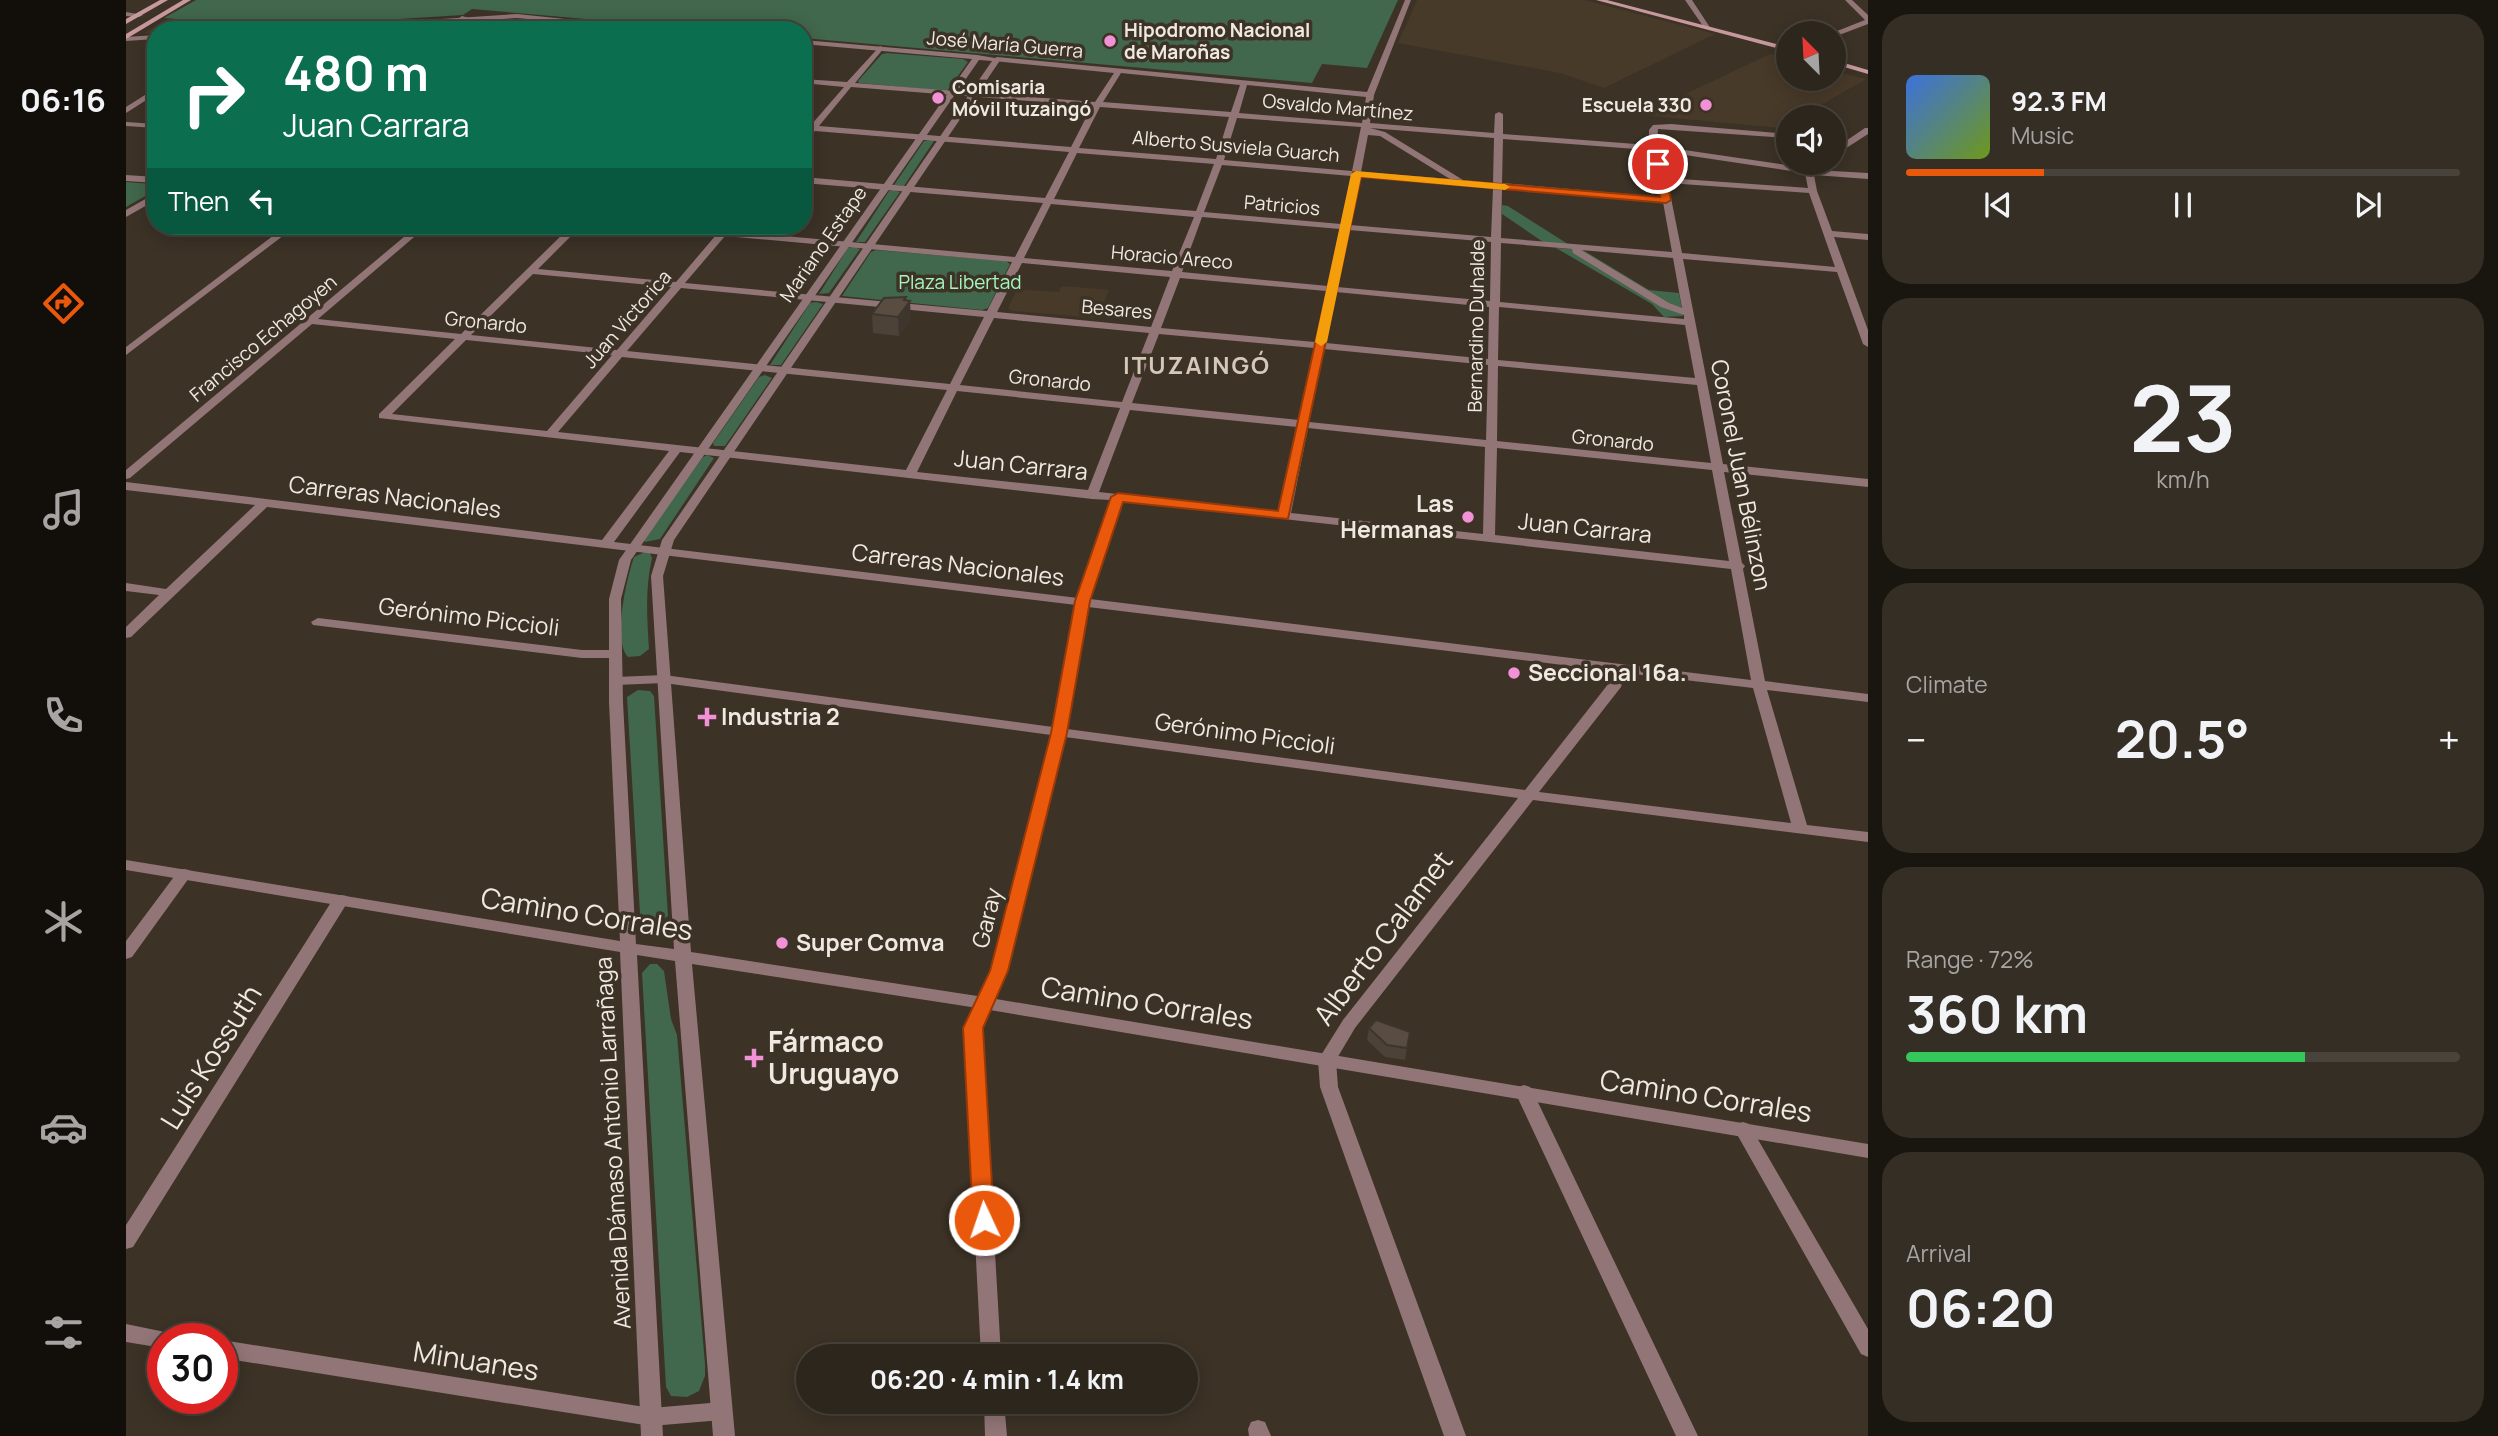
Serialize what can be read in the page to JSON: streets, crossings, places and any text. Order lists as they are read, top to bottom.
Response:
{
  "streets": {
    "street": [
      "José María Guerra",
      "Osvaldo Martínez",
      "Alberto Susviela Guarch",
      "Patricios",
      "Mariano Estape",
      "Horacio Areco",
      "Besares",
      "Juan Victorica",
      "Gronardo",
      "Bernardino Duhalde",
      "Francisco Echagoyen",
      "Juan Carrara",
      "Coronel Juan Bélinzon",
      "Carreras Nacionales",
      "Gerónimo Piccioli",
      "Camino Corrales",
      "Garay",
      "Alberto Calamet",
      "Luis Kossuth",
      "Avenida Dámaso Antonio Larrañaga",
      "Minuanes"
    ]
  },
  "crossings": [
    ["José María Guerra", "Mariano Estape"],
    ["Osvaldo Martínez", "Mariano Estape"],
    ["Osvaldo Martínez", "Bernardino Duhalde"],
    ["Osvaldo Martínez", "Coronel Juan Bélinzon"],
    ["Alberto Susviela Guarch", "Mariano Estape"],
    ["Alberto Susviela Guarch", "Bernardino Duhalde"],
    ["Alberto Susviela Guarch", "Coronel Juan Bélinzon"],
    ["Patricios", "Mariano Estape"],
    ["Patricios", "Bernardino Duhalde"],
    ["Patricios", "Coronel Juan Bélinzon"],
    ["Mariano Estape", "Horacio Areco"],
    ["Mariano Estape", "Besares"],
    ["Mariano Estape", "Gronardo"],
    ["Mariano Estape", "Juan Carrara"],
    ["Mariano Estape", "Avenida Dámaso Antonio Larrañaga"],
    ["Horacio Areco", "Bernardino Duhalde"],
    ["Horacio Areco", "Coronel Juan Bélinzon"],
    ["Besares", "Juan Victorica"],
    ["Besares", "Bernardino Duhalde"],
    ["Besares", "Coronel Juan Bélinzon"],
    ["Juan Victorica", "Gronardo"],
    ["Juan Victorica", "Juan Carrara"],
    ["Gronardo", "Bernardino Duhalde"],
    ["Gronardo", "Francisco Echagoyen"],
    ["Gronardo", "Juan Carrara"],
    ["Gronardo", "Coronel Juan Bélinzon"],
    ["Bernardino Duhalde", "Juan Carrara"],
    ["Juan Carrara", "Coronel Juan Bélinzon"],
    ["Juan Carrara", "Garay"],
    ["Juan Carrara", "Avenida Dámaso Antonio Larrañaga"],
    ["Coronel Juan Bélinzon", "Carreras Nacionales"],
    ["Coronel Juan Bélinzon", "Gerónimo Piccioli"],
    ["Carreras Nacionales", "Garay"],
    ["Carreras Nacionales", "Alberto Calamet"],
    ["Carreras Nacionales", "Avenida Dámaso Antonio Larrañaga"],
    ["Gerónimo Piccioli", "Garay"],
    ["Gerónimo Piccioli", "Alberto Calamet"],
    ["Gerónimo Piccioli", "Avenida Dámaso Antonio Larrañaga"],
    ["Camino Corrales", "Garay"],
    ["Camino Corrales", "Alberto Calamet"],
    ["Camino Corrales", "Luis Kossuth"],
    ["Camino Corrales", "Avenida Dámaso Antonio Larrañaga"],
    ["Avenida Dámaso Antonio Larrañaga", "Minuanes"]
  ],
  "districts": ["ITUZAINGÓ"],
  "parks": ["Plaza Libertad"],
  "places": {
    "other": [
      "Hipodromo Nacional de Maroñas",
      "Comisaria Móvil Ituzaingó",
      "Escuela 330",
      "Las Hermanas",
      "Seccional 16a.",
      "Super Comva"
    ],
    "health": ["Industria 2", "Fármaco Uruguayo"]
  },
  "north": "top left",
  "page": {
    "tabs": "06:16",
    "turn": ["480 m", "Juan Carrara"],
    "song": ["92.3 FM", "Music"],
    "then": "Then",
    "tile": [
      ["23", "km/h"],
      "Climate",
      ["Range · 72%", "360 km"],
      ["Arrival", "06:20"]
    ],
    "heat": ["−", "20.5°", "+"],
    "limit": "30",
    "trip": "06:20 · 4 min · 1.4 km"
  }
}
